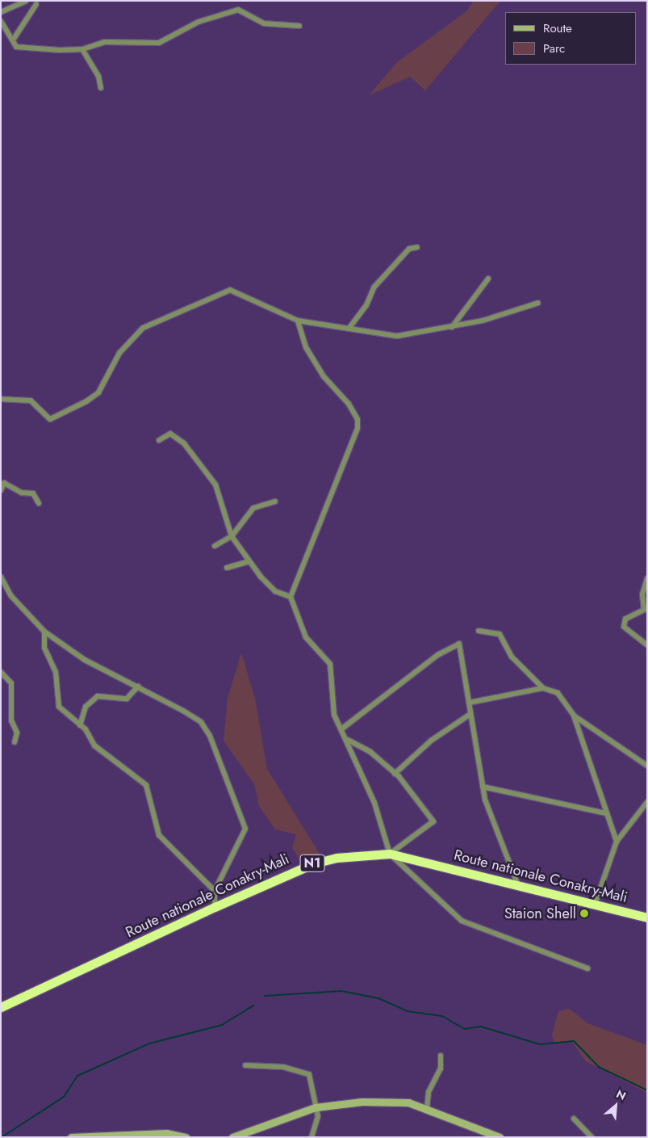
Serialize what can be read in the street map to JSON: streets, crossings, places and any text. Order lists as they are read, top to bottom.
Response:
{
  "streets": {
    "highway": ["N1", "Route nationale Conakry-Mali"]
  },
  "places": ["Staion Shell"],
  "legend": ["Route", "Parc"],
  "north": "top right"
}
